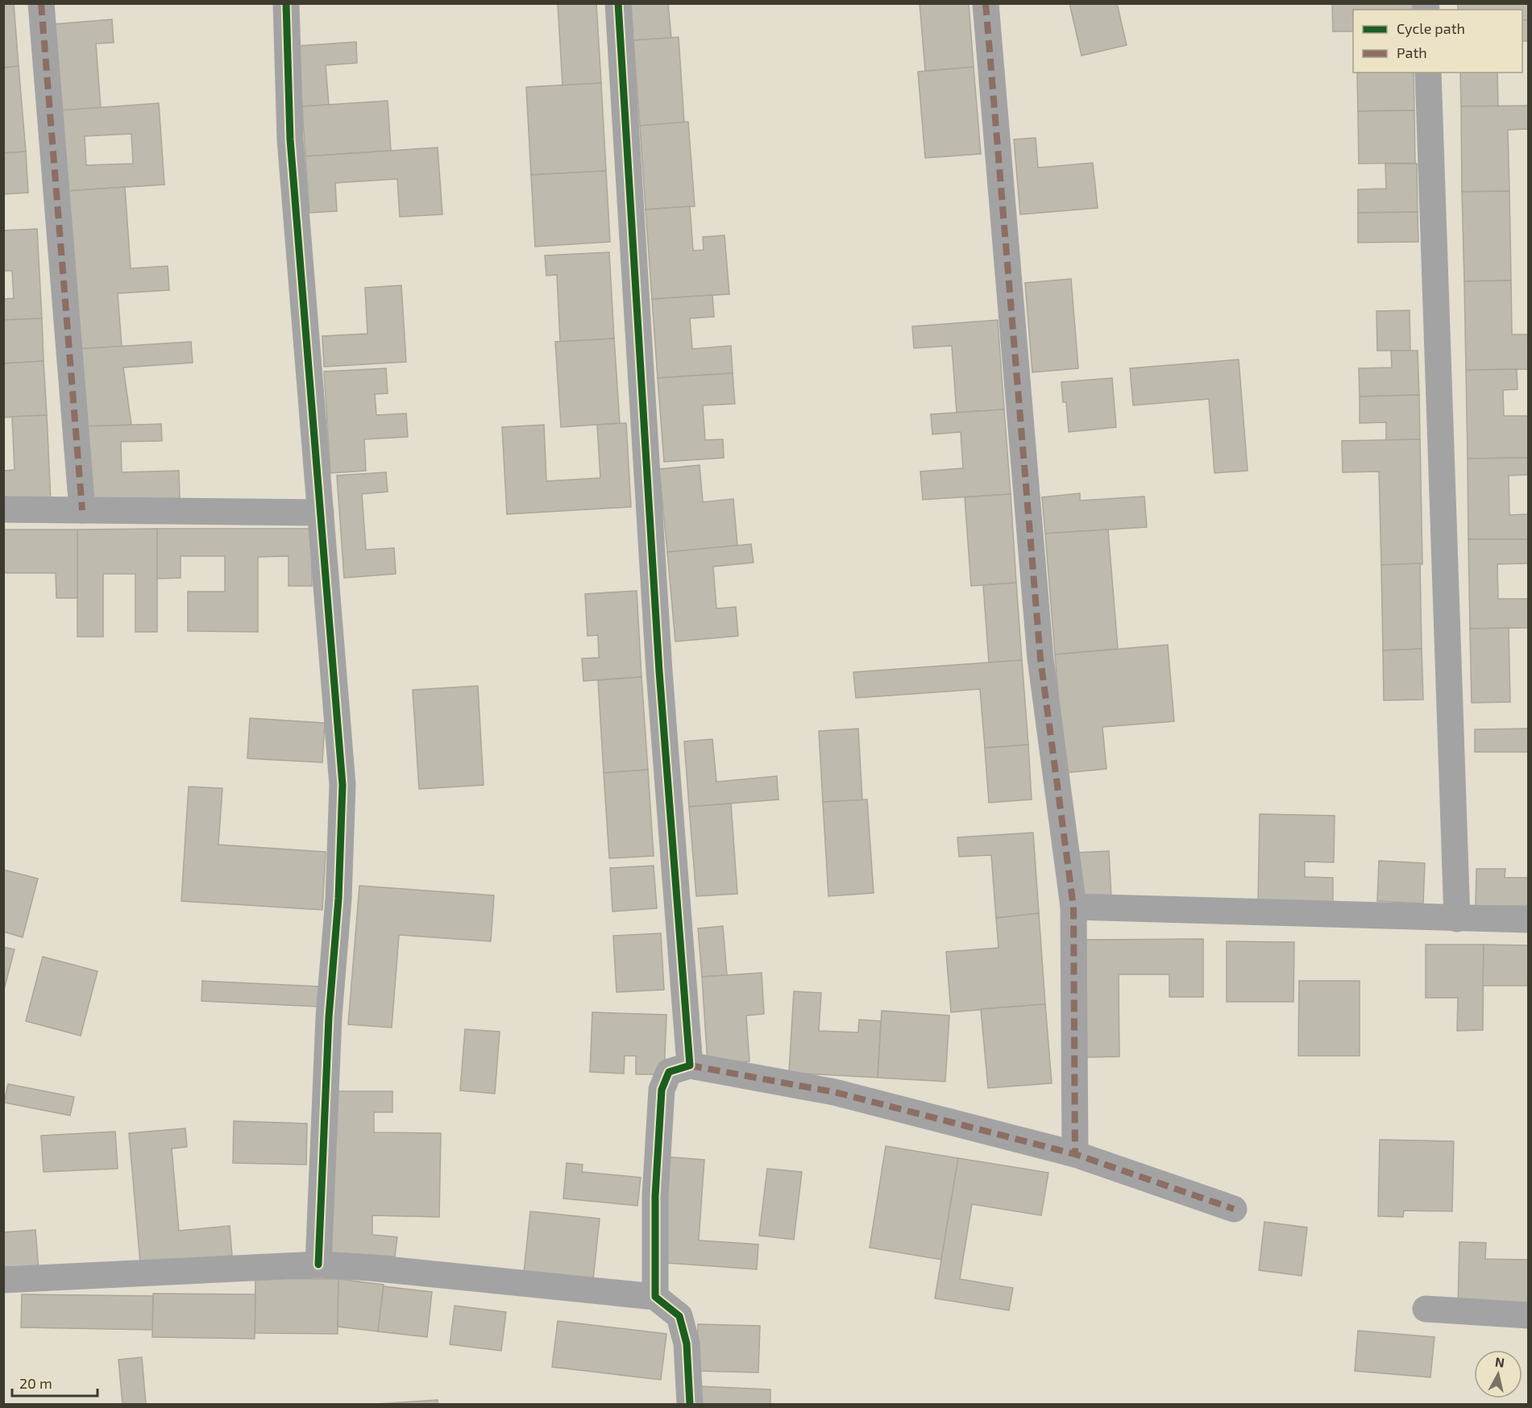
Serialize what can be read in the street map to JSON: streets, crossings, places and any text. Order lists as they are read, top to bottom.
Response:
{
  "legend": ["Cycle path", "Path"],
  "scale_bar": "20 m",
  "north": "top"
}
